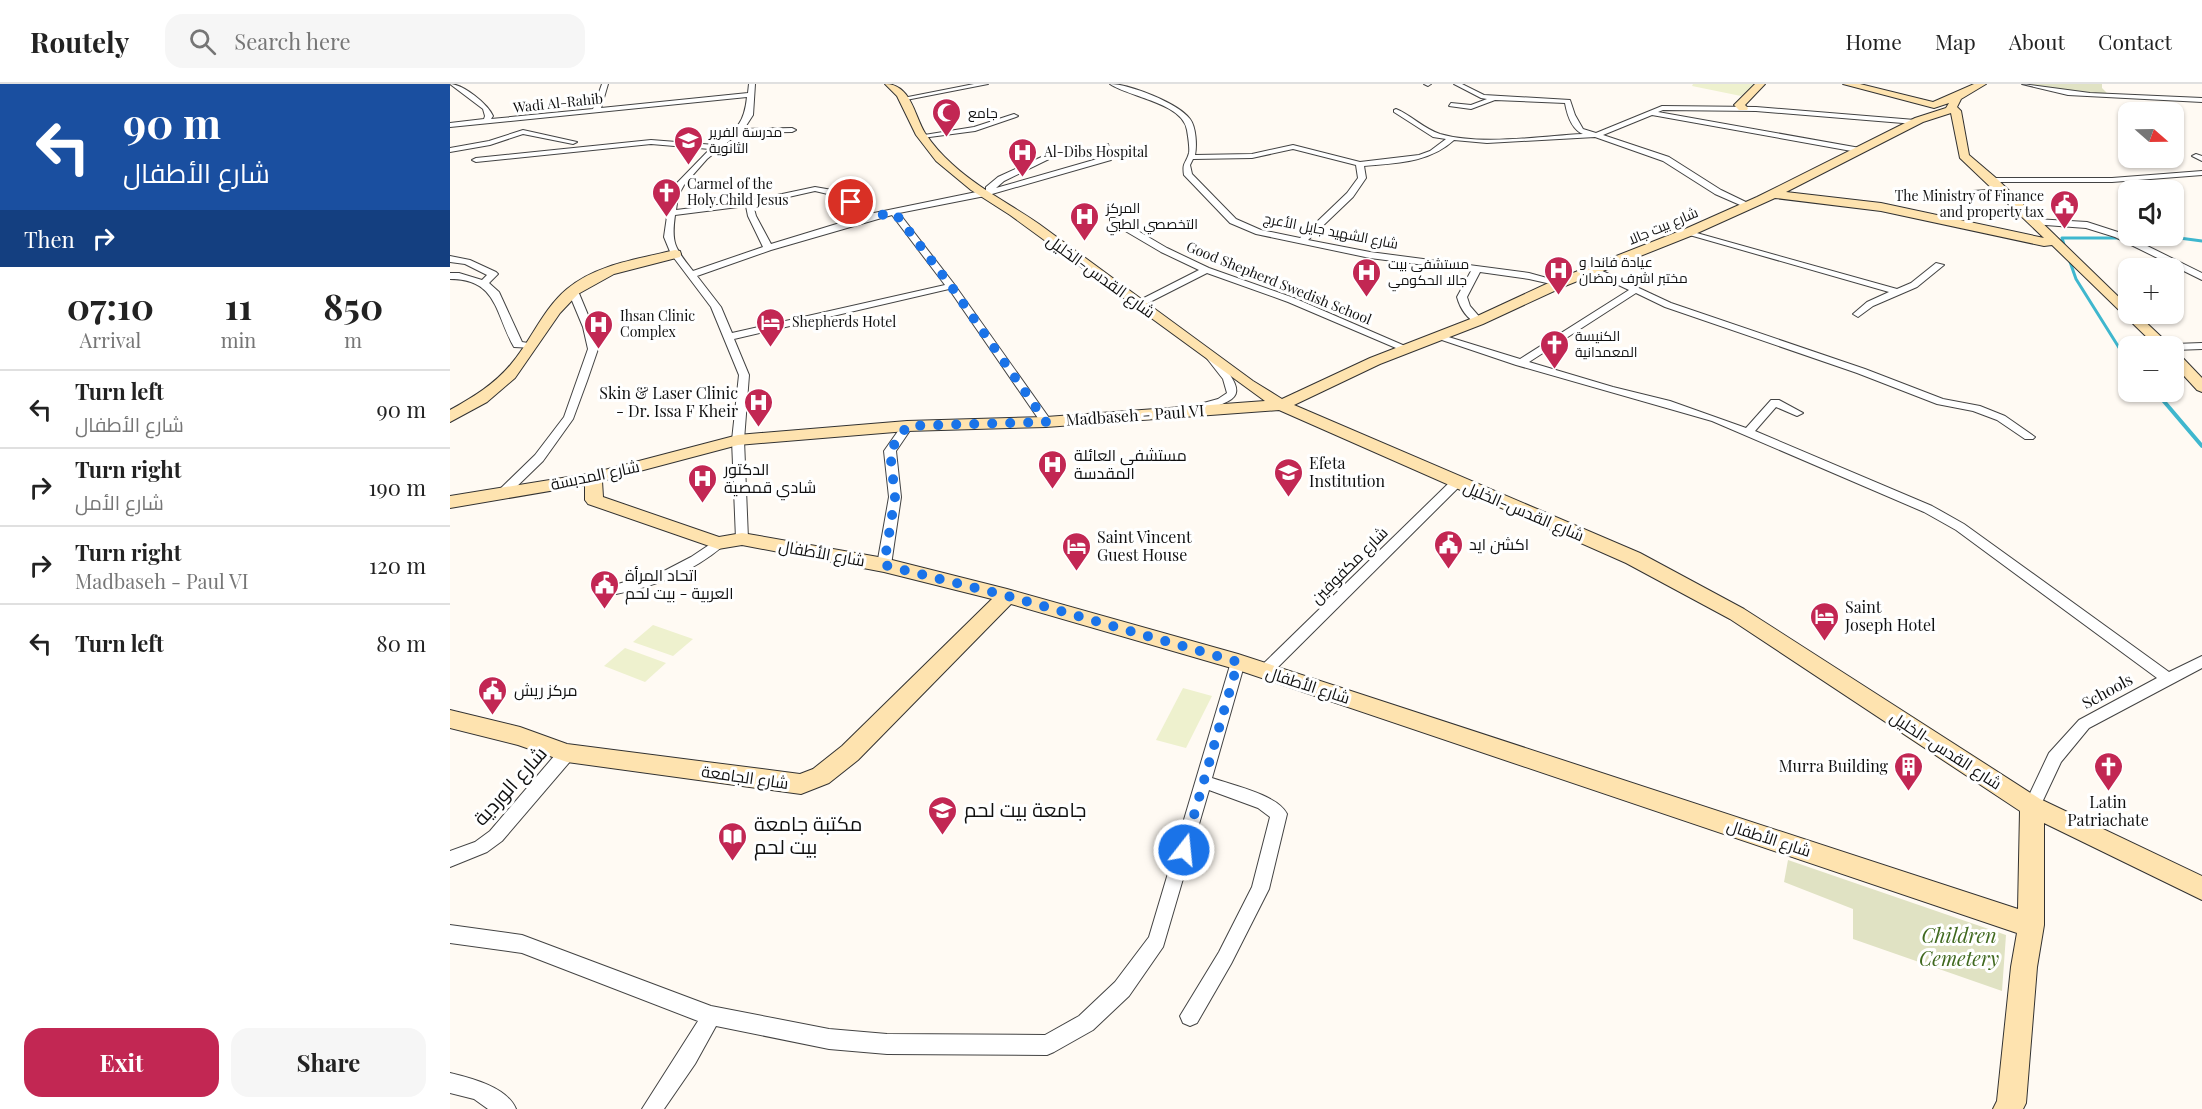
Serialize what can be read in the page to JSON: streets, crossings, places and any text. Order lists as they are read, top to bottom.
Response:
{
  "streets": {
    "street": [
      "Wadi Al-Rahib",
      "شارع بيت جالا",
      "شارع الشهيد جايل الأعرج",
      "شارع القدس-الخليل",
      "Good Shepherd Swedish School",
      "Madbaseh - Paul VI",
      "شارع المدبسة",
      "شارع الأطفال",
      "شارع مكفوفين",
      "Schools",
      "شارع الجامعة",
      "شارع الوردية"
    ]
  },
  "crossings": [
    ["شارع بيت جالا", "شارع الشهيد جايل الأعرج"],
    ["شارع بيت جالا", "شارع القدس-الخليل"],
    ["شارع بيت جالا", "Good Shepherd Swedish School"],
    ["شارع بيت جالا", "Madbaseh - Paul VI"],
    ["شارع القدس-الخليل", "Madbaseh - Paul VI"],
    ["شارع القدس-الخليل", "شارع مكفوفين"],
    ["شارع القدس-الخليل", "Schools"],
    ["Madbaseh - Paul VI", "شارع المدبسة"],
    ["شارع المدبسة", "شارع الأطفال"],
    ["شارع الأطفال", "شارع مكفوفين"],
    ["شارع الأطفال", "شارع الجامعة"],
    ["شارع الجامعة", "شارع الوردية"]
  ],
  "parks": ["Children Cemetery"],
  "places": {
    "mosque": ["جامع"],
    "school or university": ["مدرسة الفرير الثانوية", "Efeta Institution", "جامعة بيت لحم"],
    "hospital": [
      "Al-Dibs Hospital",
      "المركز التخصصي الطبي",
      "عيادة فاندا و مختبر اشرف رمضان",
      "مستشفى بيت جالا الحكومي",
      "Ihsan Clinic Complex",
      "Skin & Laser Clinic - Dr. Issa F Kheir",
      "مستشفى العائلة المقدسة",
      "الدكتور شادي قمصية"
    ],
    "church": ["Carmel of the Holy Child Jesus", "الكنيسة المعمدانية", "Latin Patriachate"],
    "public building": [
      "The Ministry of Finance and property tax",
      "اكشن ايد",
      "اتحاد المرأة العربية - بيت لحم",
      "مركز ريش"
    ],
    "hotel": ["Shepherds Hotel", "Saint Vincent Guest House", "Saint Joseph Hotel"],
    "building": ["Murra Building"],
    "library": ["مكتبة جامعة بيت لحم"]
  },
  "north": "right",
  "page": {
    "header": "Routely",
    "search": "Search here",
    "nav": [
      "Home",
      "Map",
      "About",
      "Contact"
    ],
    "turn": ["90 m", "شارع الأطفال"],
    "map_buttons": ["+", "−"],
    "then": "Then",
    "eta": [
      "07:10",
      "Arrival",
      "11",
      "min",
      "850",
      "m"
    ],
    "list": [
      {
        "name": "Turn left",
        "note": "شارع الأطفال",
        "value": "90 m"
      },
      {
        "name": "Turn right",
        "note": "شارع الأمل",
        "value": "190 m"
      },
      {
        "name": "Turn right",
        "note": "Madbaseh - Paul VI",
        "value": "120 m"
      },
      {
        "name": "Turn left",
        "value": "80 m"
      }
    ],
    "buttons": ["Exit", "Share"]
  }
}
